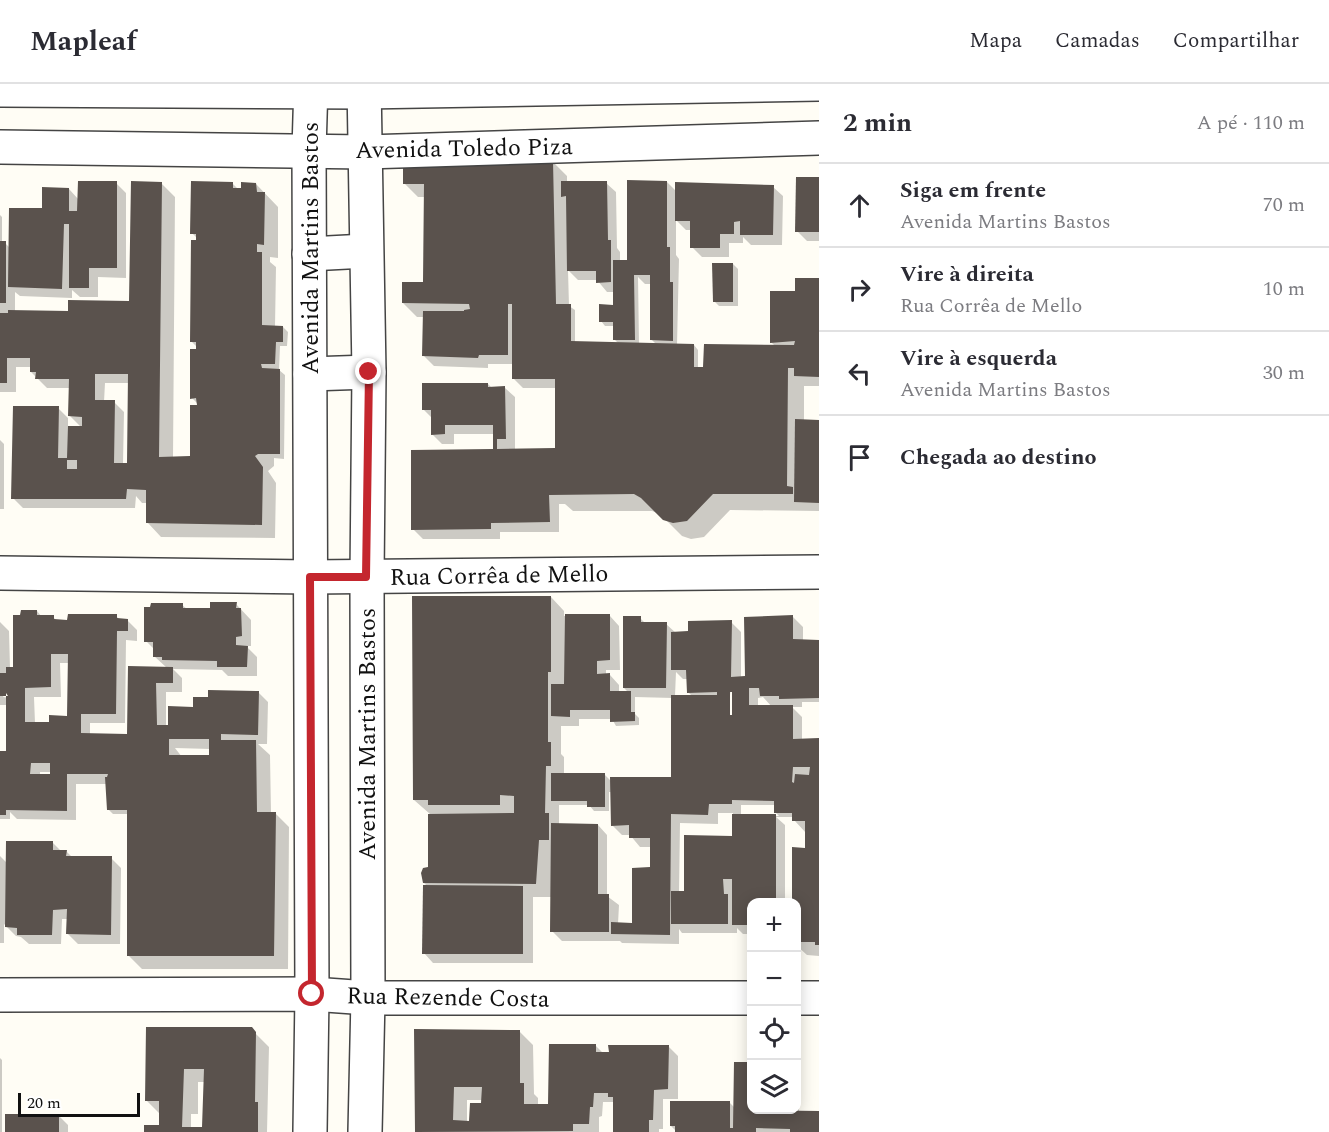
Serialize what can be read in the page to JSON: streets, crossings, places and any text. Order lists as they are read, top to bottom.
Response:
{
  "streets": {
    "street": [
      "Avenida Toledo Piza",
      "Avenida Martins Bastos",
      "Rua Corrêa de Mello",
      "Rua Rezende Costa"
    ]
  },
  "crossings": [
    ["Avenida Toledo Piza", "Avenida Martins Bastos"],
    ["Avenida Martins Bastos", "Rua Corrêa de Mello"],
    ["Avenida Martins Bastos", "Rua Rezende Costa"]
  ],
  "scale_bar": "20 m",
  "page": {
    "header": "Mapleaf",
    "nav": ["Mapa", "Camadas", "Compartilhar"],
    "heading": ["2 min", "A pé · 110 m"],
    "list": [
      ["Siga em frente", "Avenida Martins Bastos", "70 m"],
      ["Vire à direita", "Rua Corrêa de Mello", "10 m"],
      ["Vire à esquerda", "Avenida Martins Bastos", "30 m"],
      "Chegada ao destino"
    ],
    "map_buttons": ["+", "−"],
    "scale": "20 m"
  }
}
